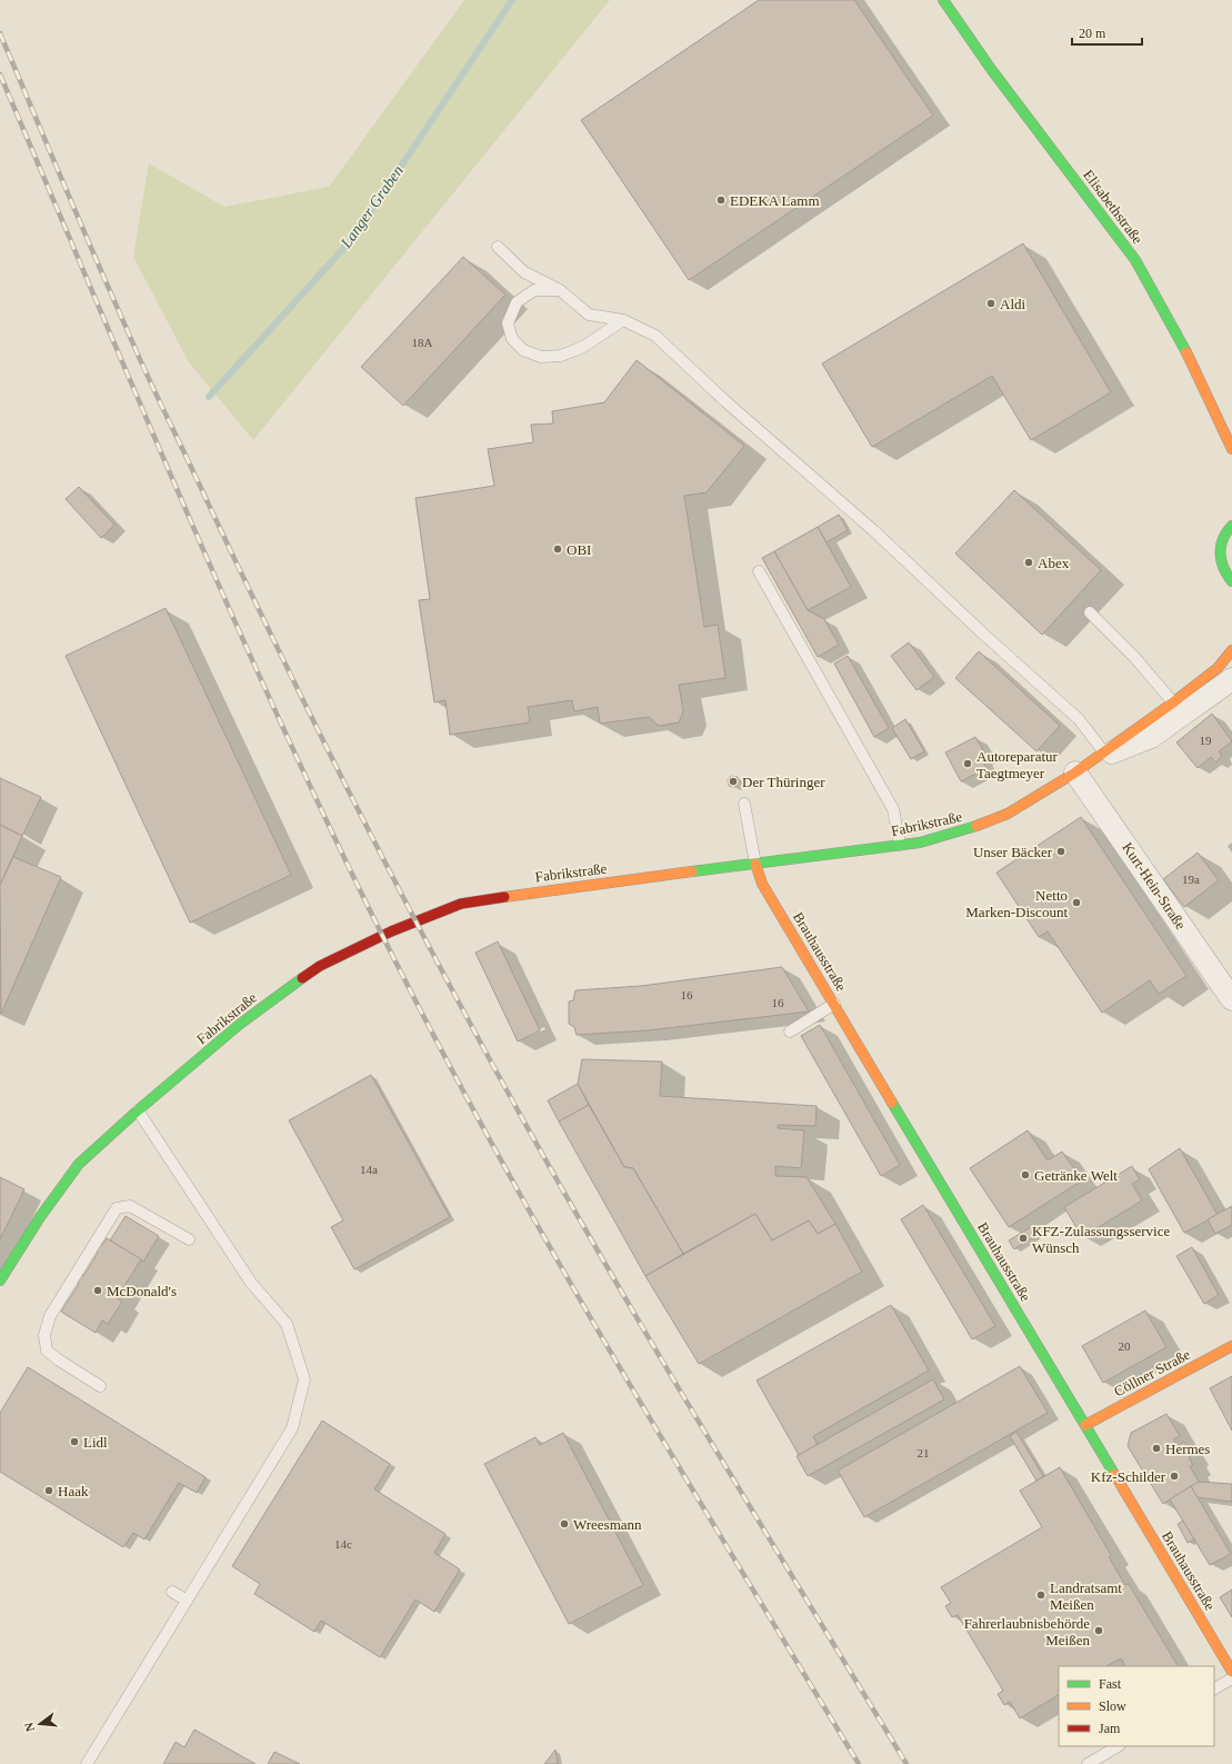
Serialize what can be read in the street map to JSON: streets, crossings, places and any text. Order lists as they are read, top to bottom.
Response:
{
  "streets": {
    "street": [
      "Elisabethstraße",
      "Fabrikstraße",
      "Kurt-Hein-Straße",
      "Brauhausstraße",
      "Cöllner Straße"
    ]
  },
  "crossings": [
    ["Fabrikstraße", "Kurt-Hein-Straße"],
    ["Fabrikstraße", "Brauhausstraße"],
    ["Brauhausstraße", "Cöllner Straße"]
  ],
  "water": ["Langer Graben"],
  "places": [
    "EDEKA Lamm",
    "Aldi",
    "OBI",
    "Abex",
    "Autoreparatur Taegtmeyer",
    "Der Thüringer",
    "Unser Bäcker",
    "Netto Marken-Discount",
    "Getränke Welt",
    "KFZ-Zulassungsservice Wünsch",
    "McDonald's",
    "Lidl",
    "Hermes",
    "Kfz-Schilder",
    "Haak",
    "Wreesmann",
    "Landratsamt Meißen",
    "Fahrerlaubnisbehörde Meißen"
  ],
  "house_numbers": [
    "18A",
    "19",
    "19a",
    "16",
    "16",
    "14a",
    "20",
    "21",
    "14c"
  ],
  "legend": ["Fast", "Slow", "Jam"],
  "scale_bar": "20 m",
  "north": "left"
}
